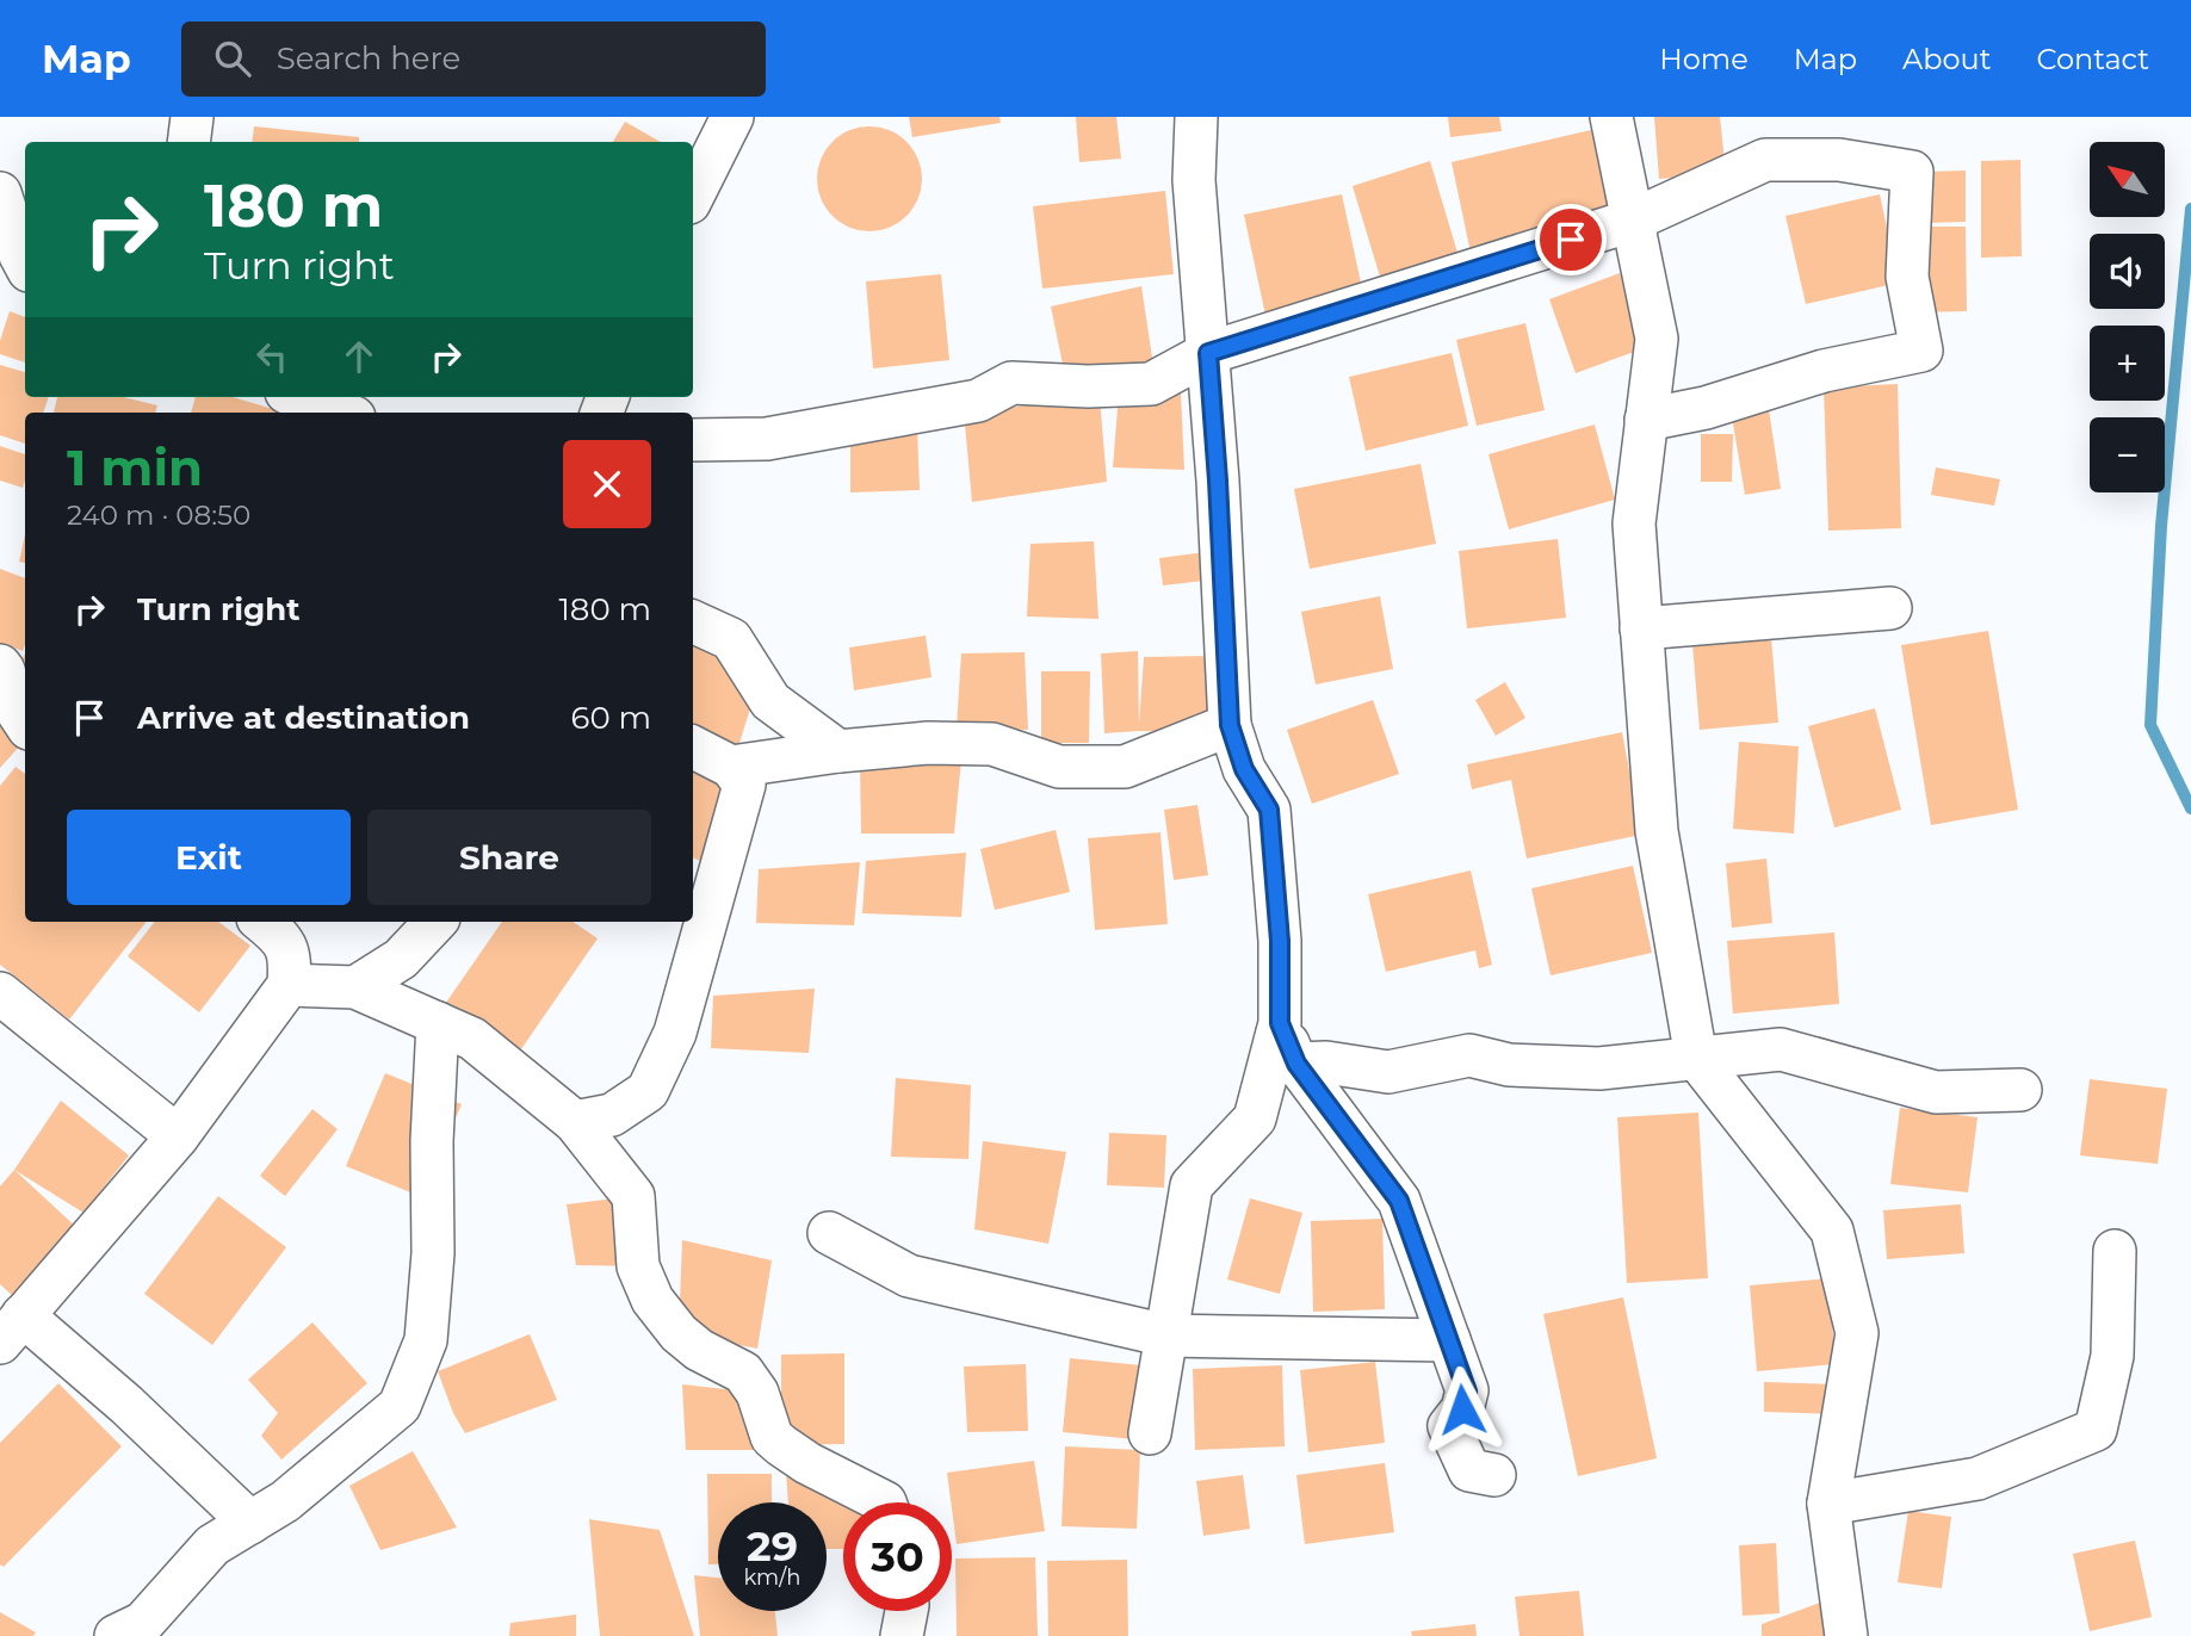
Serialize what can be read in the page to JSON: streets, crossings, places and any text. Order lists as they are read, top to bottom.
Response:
{
  "north": "top left",
  "page": {
    "header": "Map",
    "search": "Search here",
    "nav": [
      "Home",
      "Map",
      "About",
      "Contact"
    ],
    "map_buttons": ["+", "−"],
    "turn": ["180 m", "Turn right"],
    "heading": ["1 min", "240 m · 08:50"],
    "list": [
      {
        "name": "Turn right",
        "value": "180 m"
      },
      {
        "name": "Arrive at destination",
        "value": "60 m"
      }
    ],
    "buttons": ["Exit", "Share"],
    "speed": "29 km/h",
    "limit": "30"
  }
}
